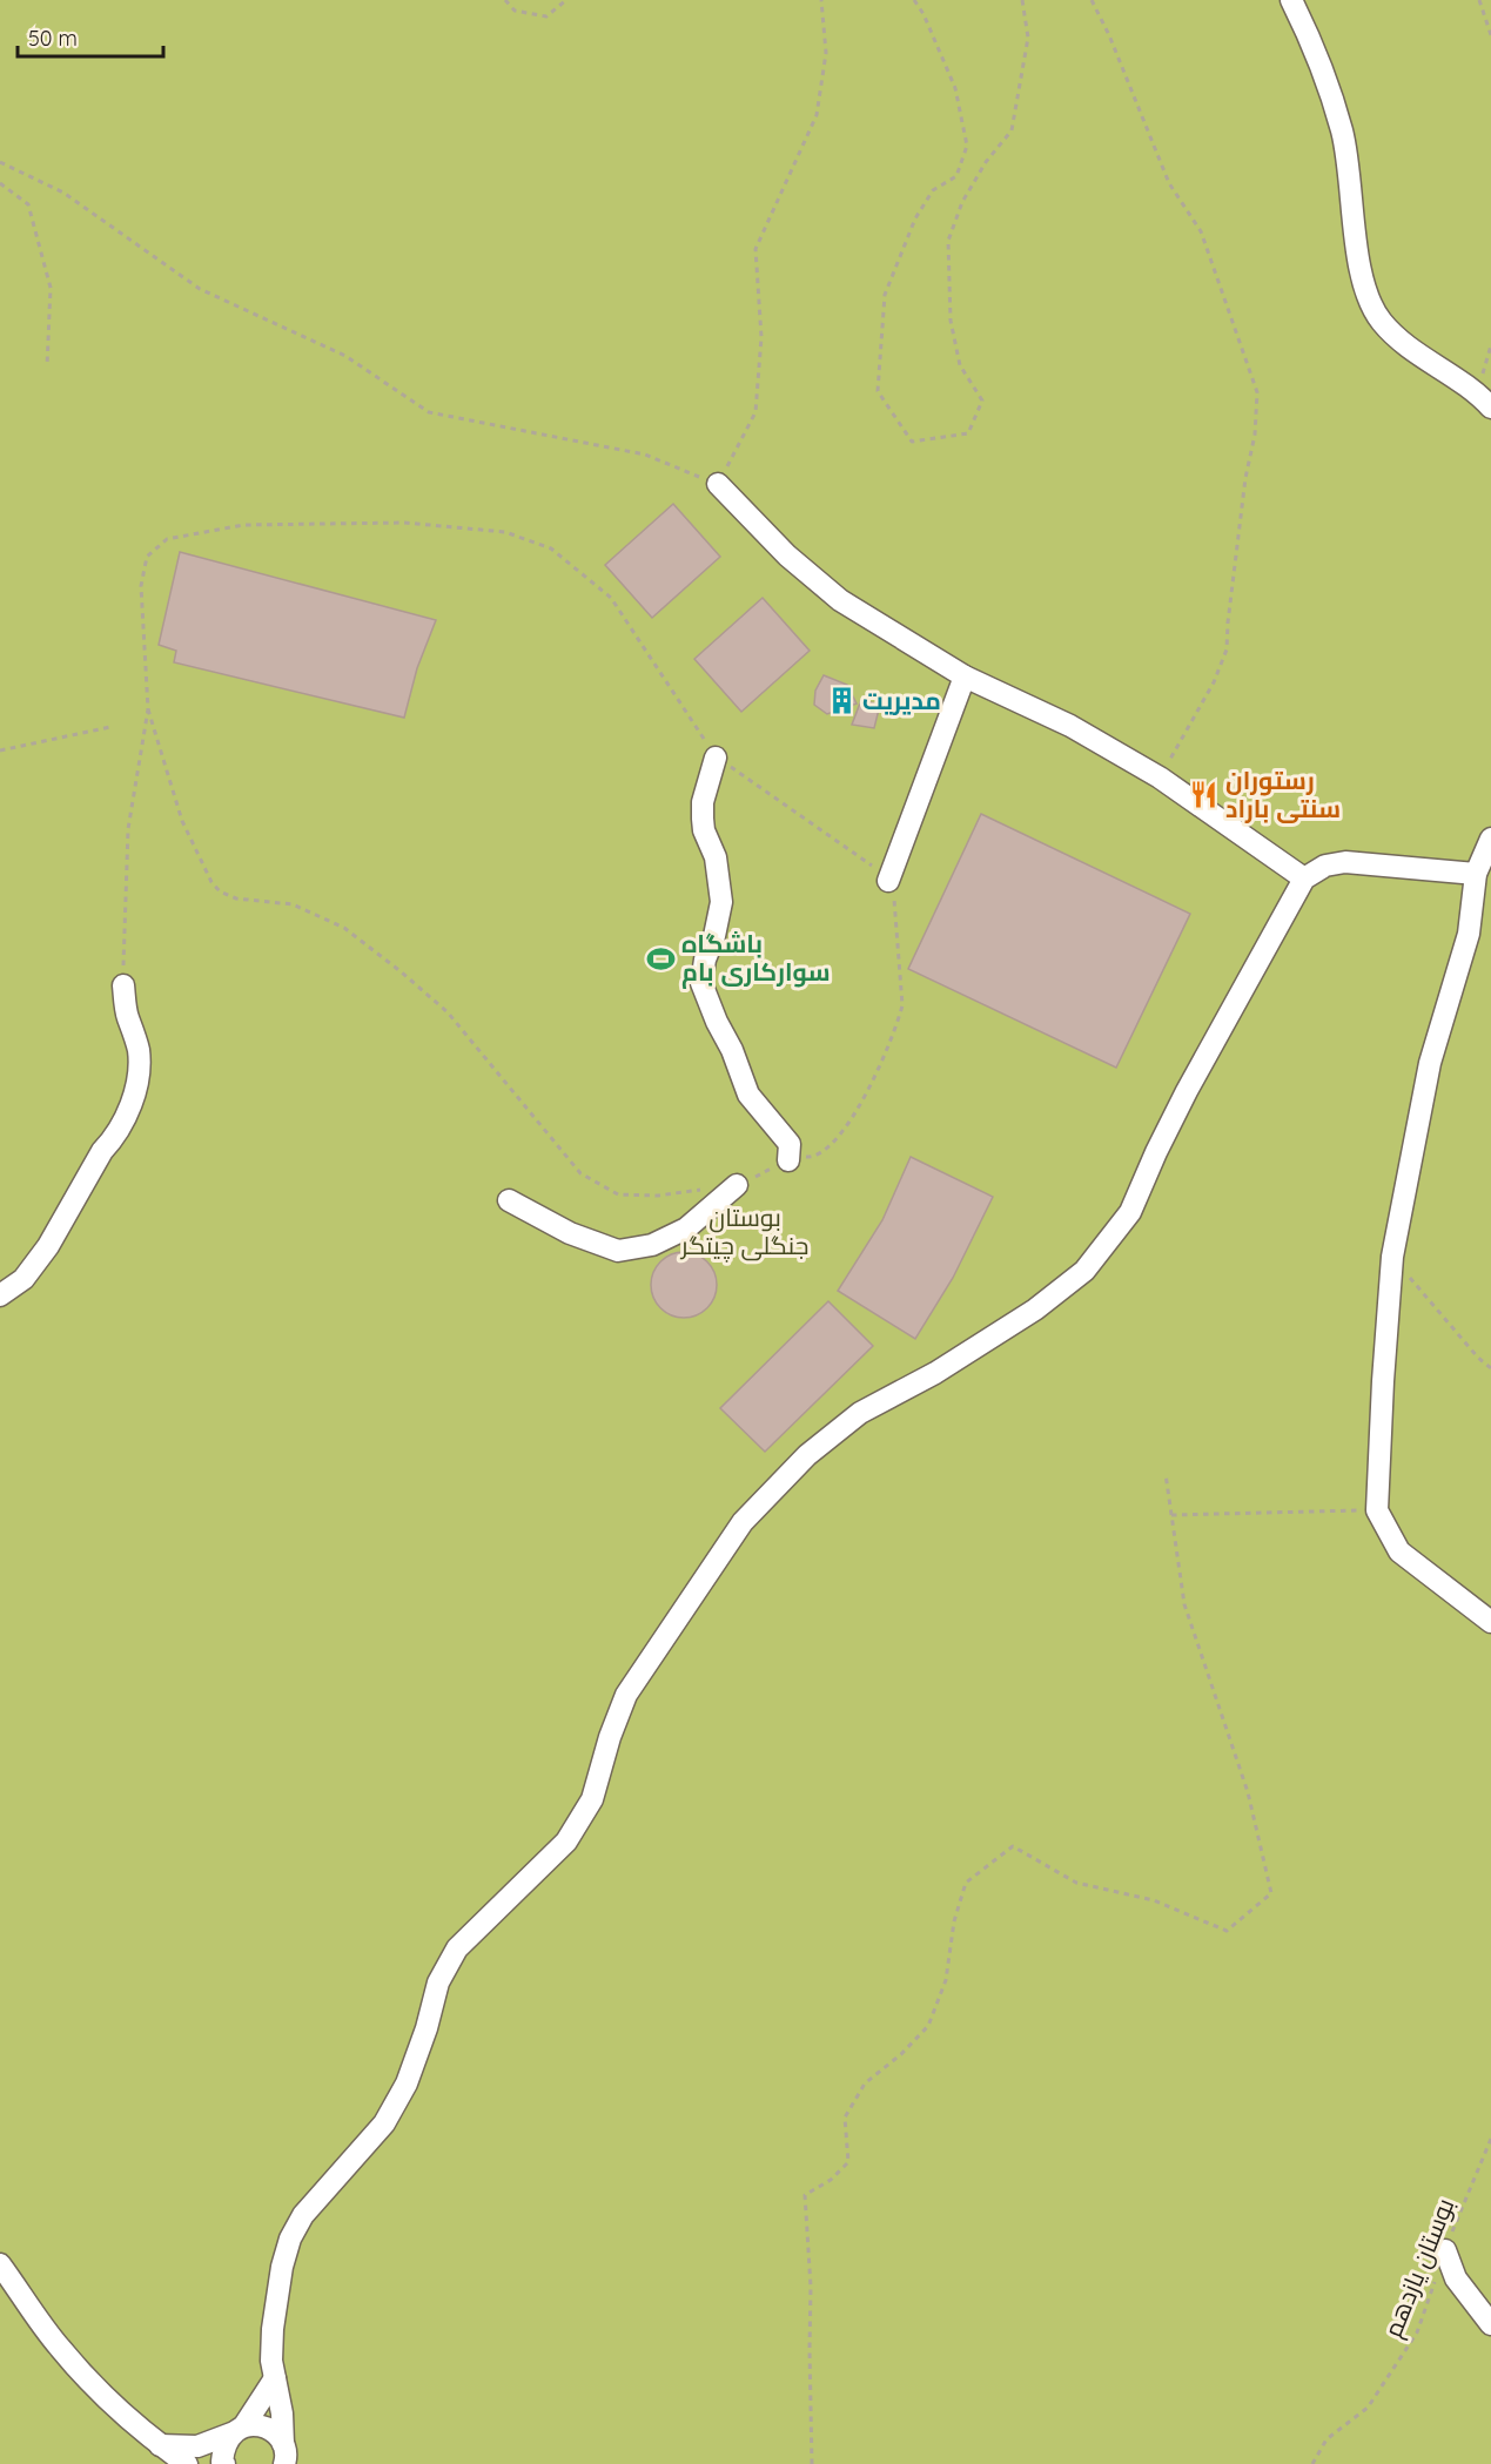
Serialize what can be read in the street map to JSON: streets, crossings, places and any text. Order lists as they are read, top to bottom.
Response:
{
  "streets": {
    "path": ["بوستان یازدهم"]
  },
  "parks": ["بوستان جنگلی چیتگر"],
  "places": {
    "building": ["مدیریت"],
    "restaurant": ["رستوران سنتی باراد"],
    "sports": ["باشگاه سوارکاری بام"]
  },
  "scale_bar": "50 m"
}
